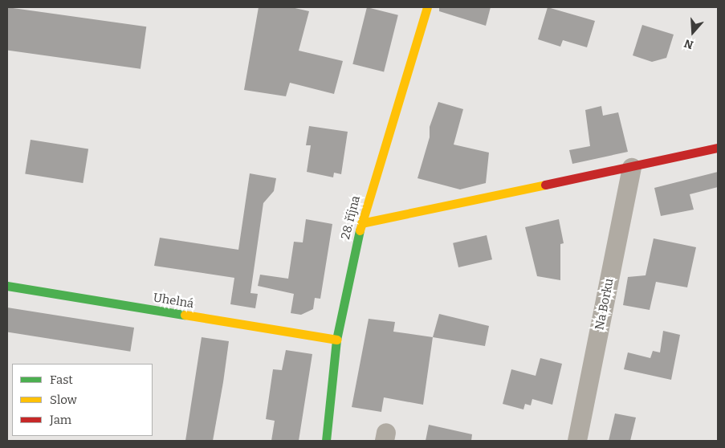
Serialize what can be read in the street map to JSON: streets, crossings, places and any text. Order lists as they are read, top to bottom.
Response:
{
  "streets": {
    "street": ["28. října", "Uhelná", "Na Borku"]
  },
  "crossings": [
    ["28. října", "Uhelná"]
  ],
  "legend": ["Fast", "Slow", "Jam"],
  "north": "bottom"
}
